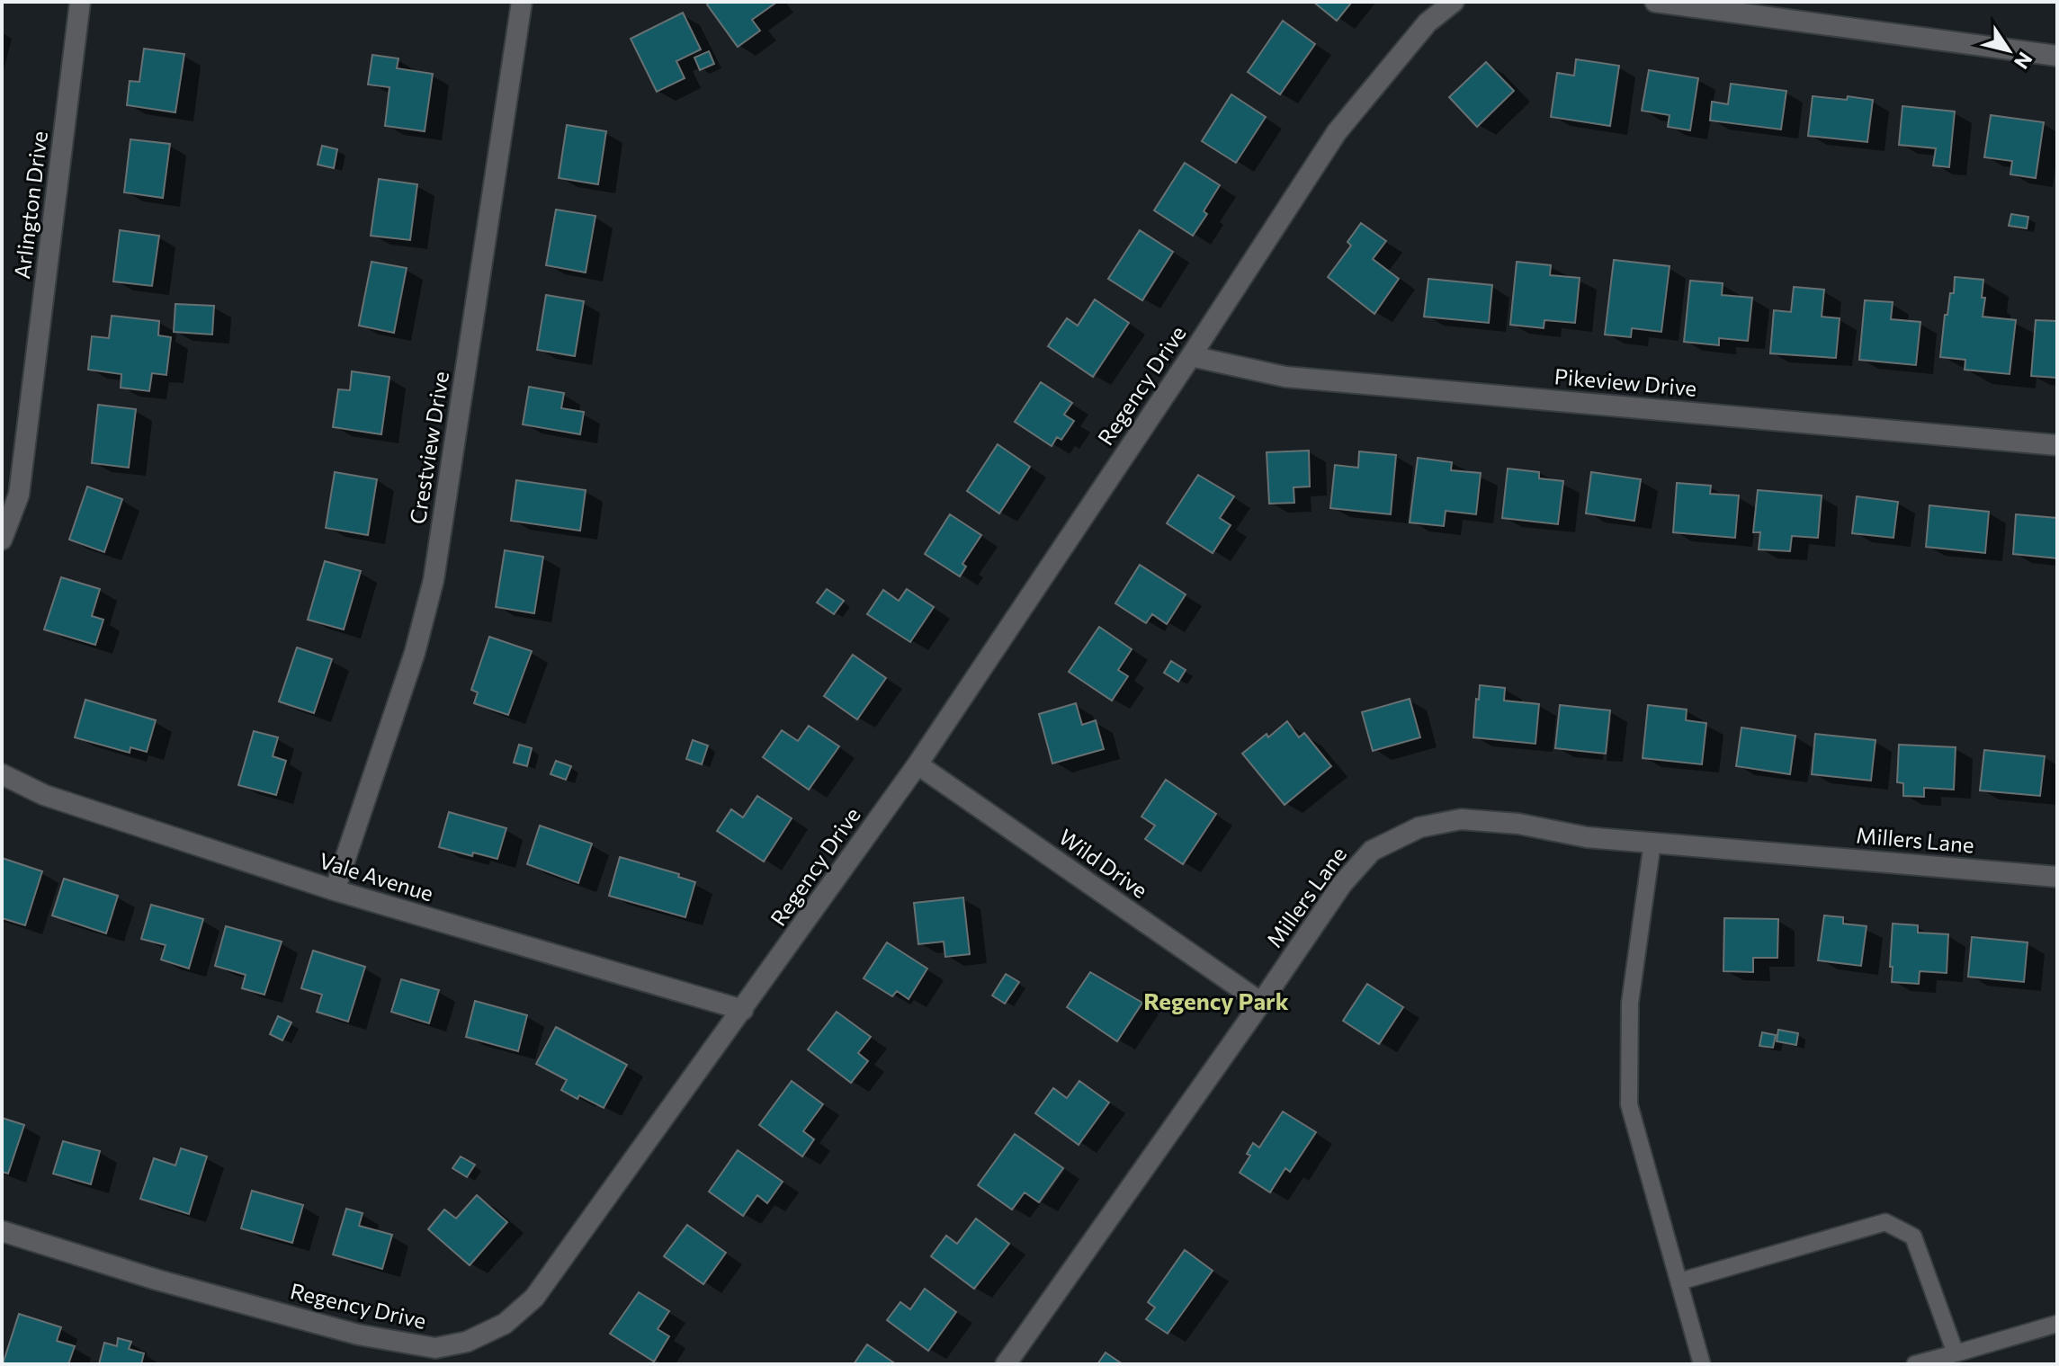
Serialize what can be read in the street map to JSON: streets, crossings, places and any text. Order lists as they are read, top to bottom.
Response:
{
  "streets": {
    "street": [
      "Arlington Drive",
      "Pikeview Drive",
      "Regency Drive",
      "Crestview Drive",
      "Millers Lane",
      "Wild Drive",
      "Vale Avenue"
    ]
  },
  "crossings": [
    ["Pikeview Drive", "Regency Drive"],
    ["Regency Drive", "Wild Drive"],
    ["Regency Drive", "Vale Avenue"],
    ["Crestview Drive", "Vale Avenue"],
    ["Millers Lane", "Wild Drive"]
  ],
  "districts": ["Regency Park"],
  "north": "bottom right"
}
